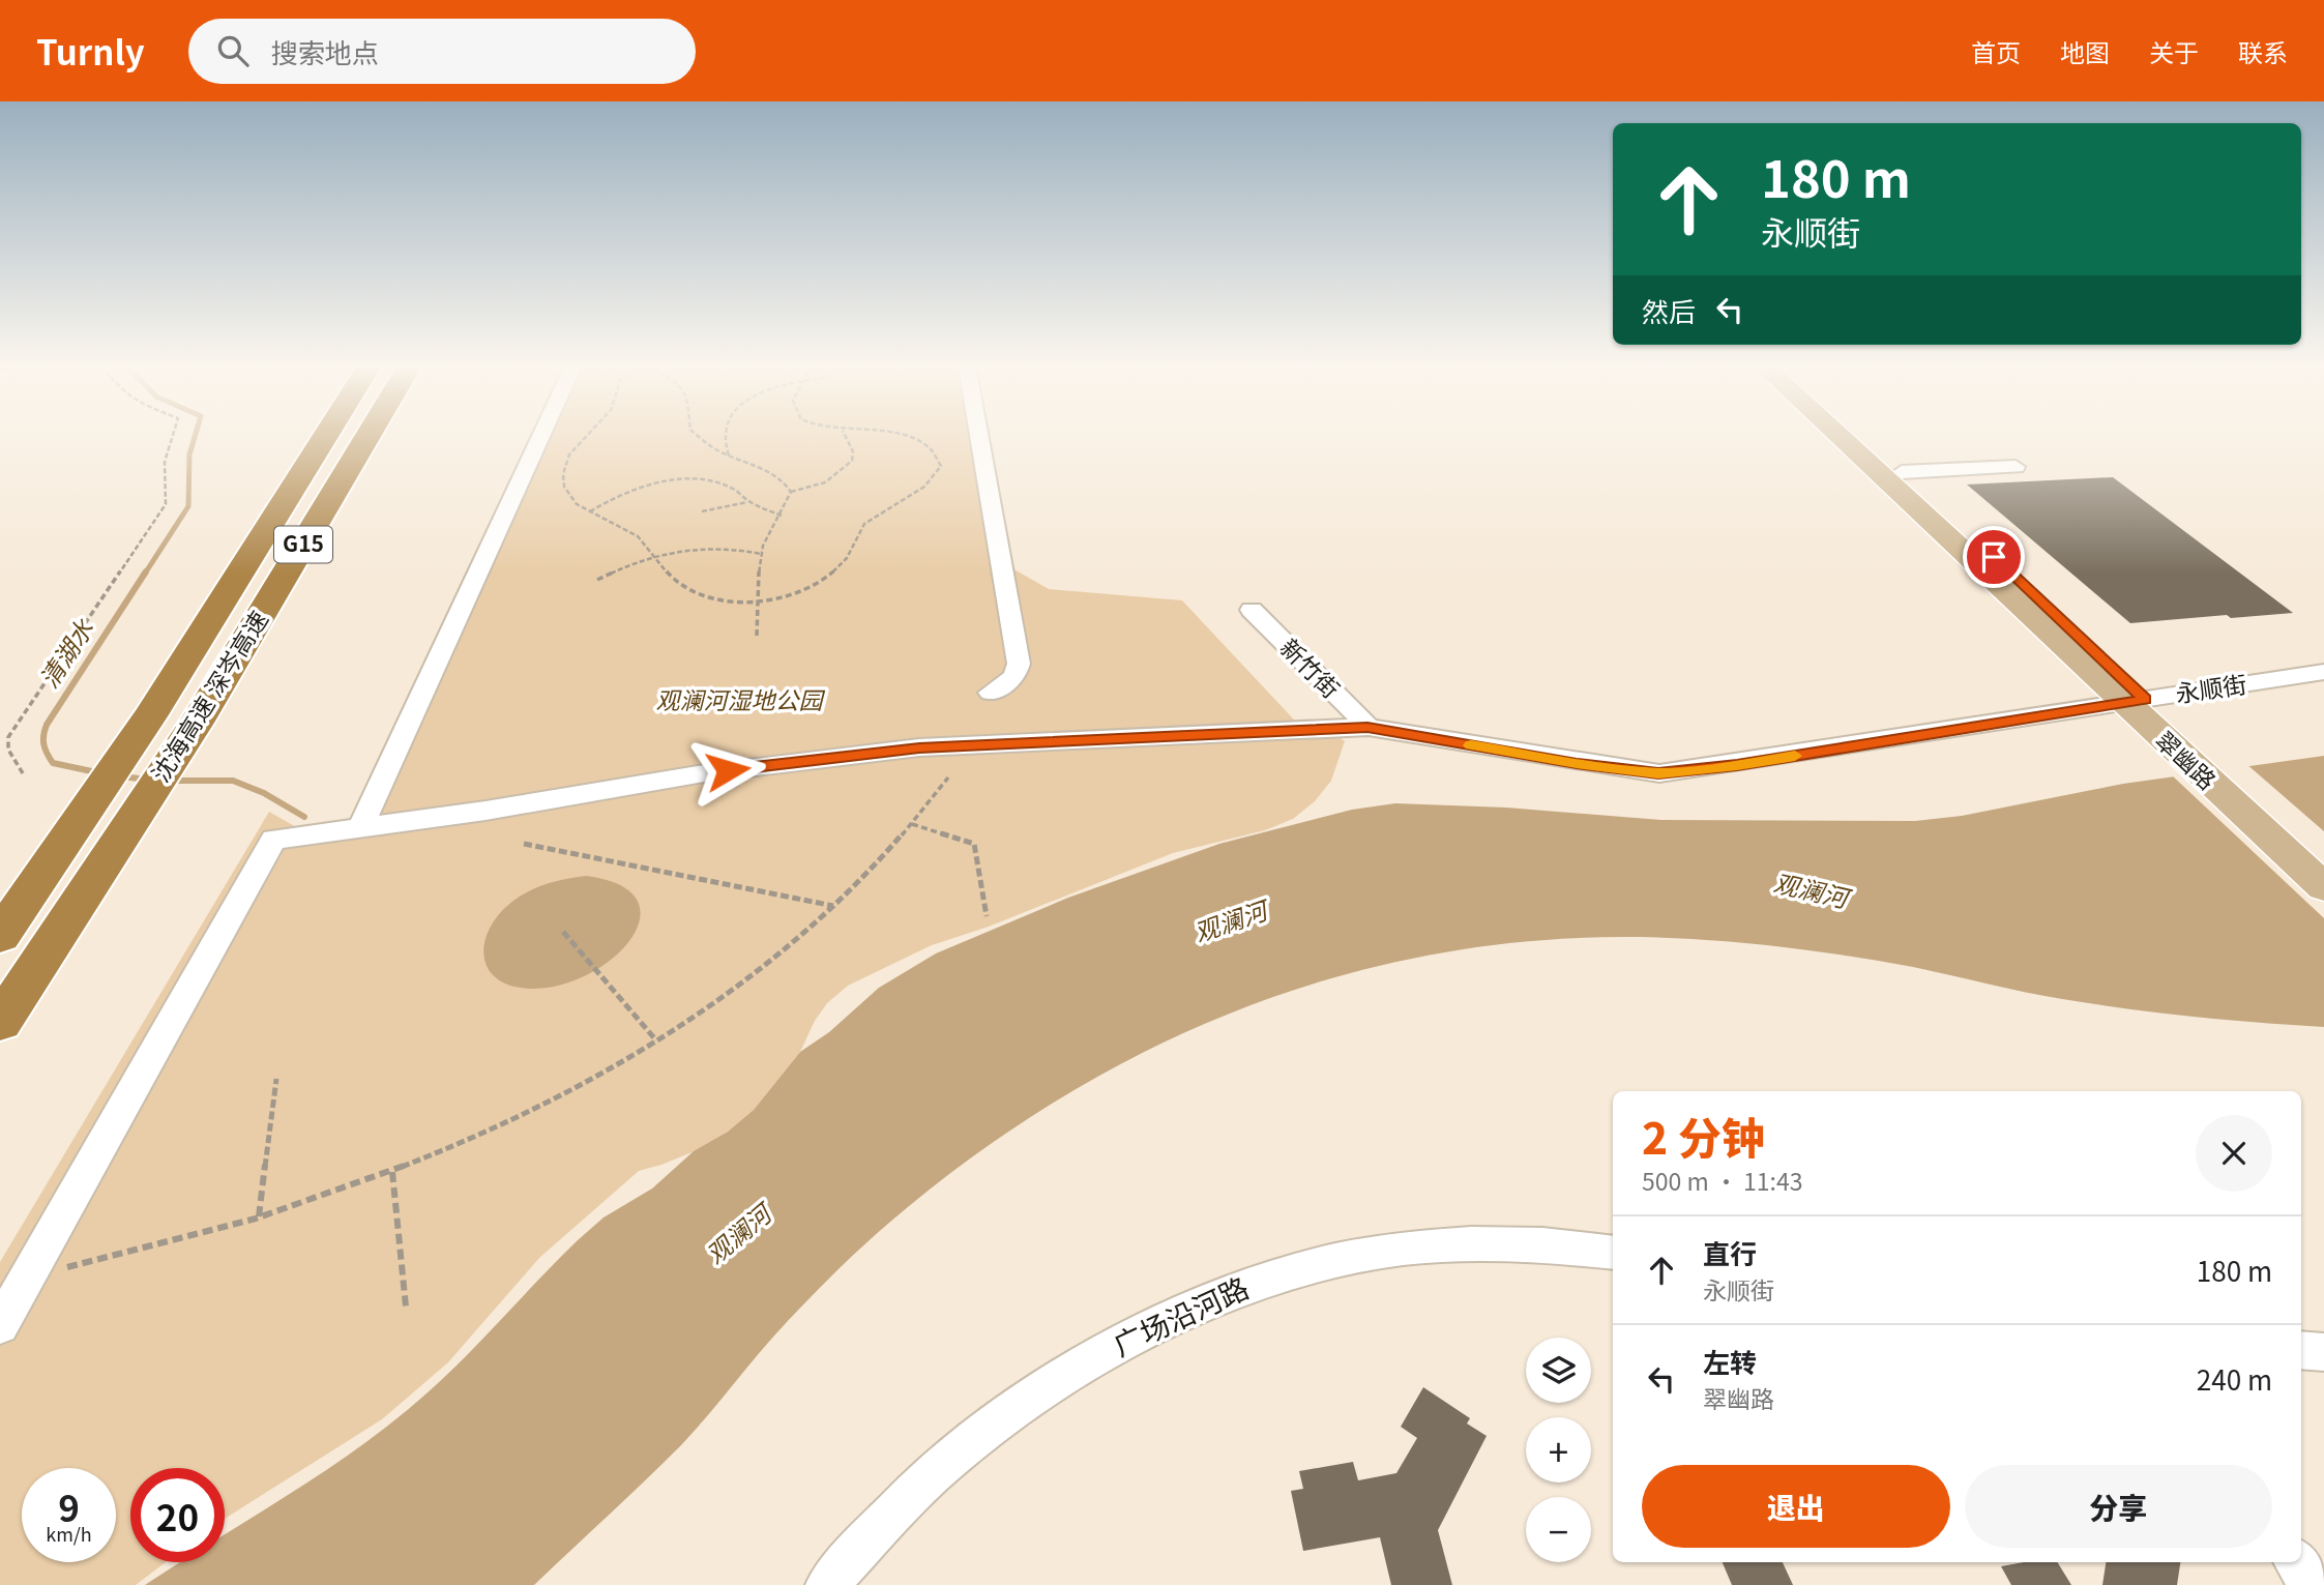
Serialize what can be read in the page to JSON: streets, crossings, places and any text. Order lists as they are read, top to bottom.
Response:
{
  "streets": {
    "highway": ["G15", "沈海高速 深岑高速"],
    "main road": ["翠幽路"],
    "street": ["新竹街", "永顺街", "广场沿河路"]
  },
  "crossings": [
    ["新竹街", "永顺街"],
    ["永顺街", "翠幽路"]
  ],
  "water": ["清湖水", "观澜河"],
  "parks": ["观澜河湿地公园"],
  "page": {
    "header": "Turnly",
    "search": "搜索地点",
    "nav": [
      "首页",
      "地图",
      "关于",
      "联系"
    ],
    "turn": ["180 m", "永顺街"],
    "then": "然后",
    "heading": ["2 分钟", "500 m · 11:43"],
    "list": [
      {
        "name": "直行",
        "note": "永顺街",
        "value": "180 m"
      },
      {
        "name": "左转",
        "note": "翠幽路",
        "value": "240 m"
      }
    ],
    "map_buttons": ["+", "−"],
    "buttons": ["退出", "分享"],
    "speed": "9 km/h",
    "limit": "20"
  }
}
